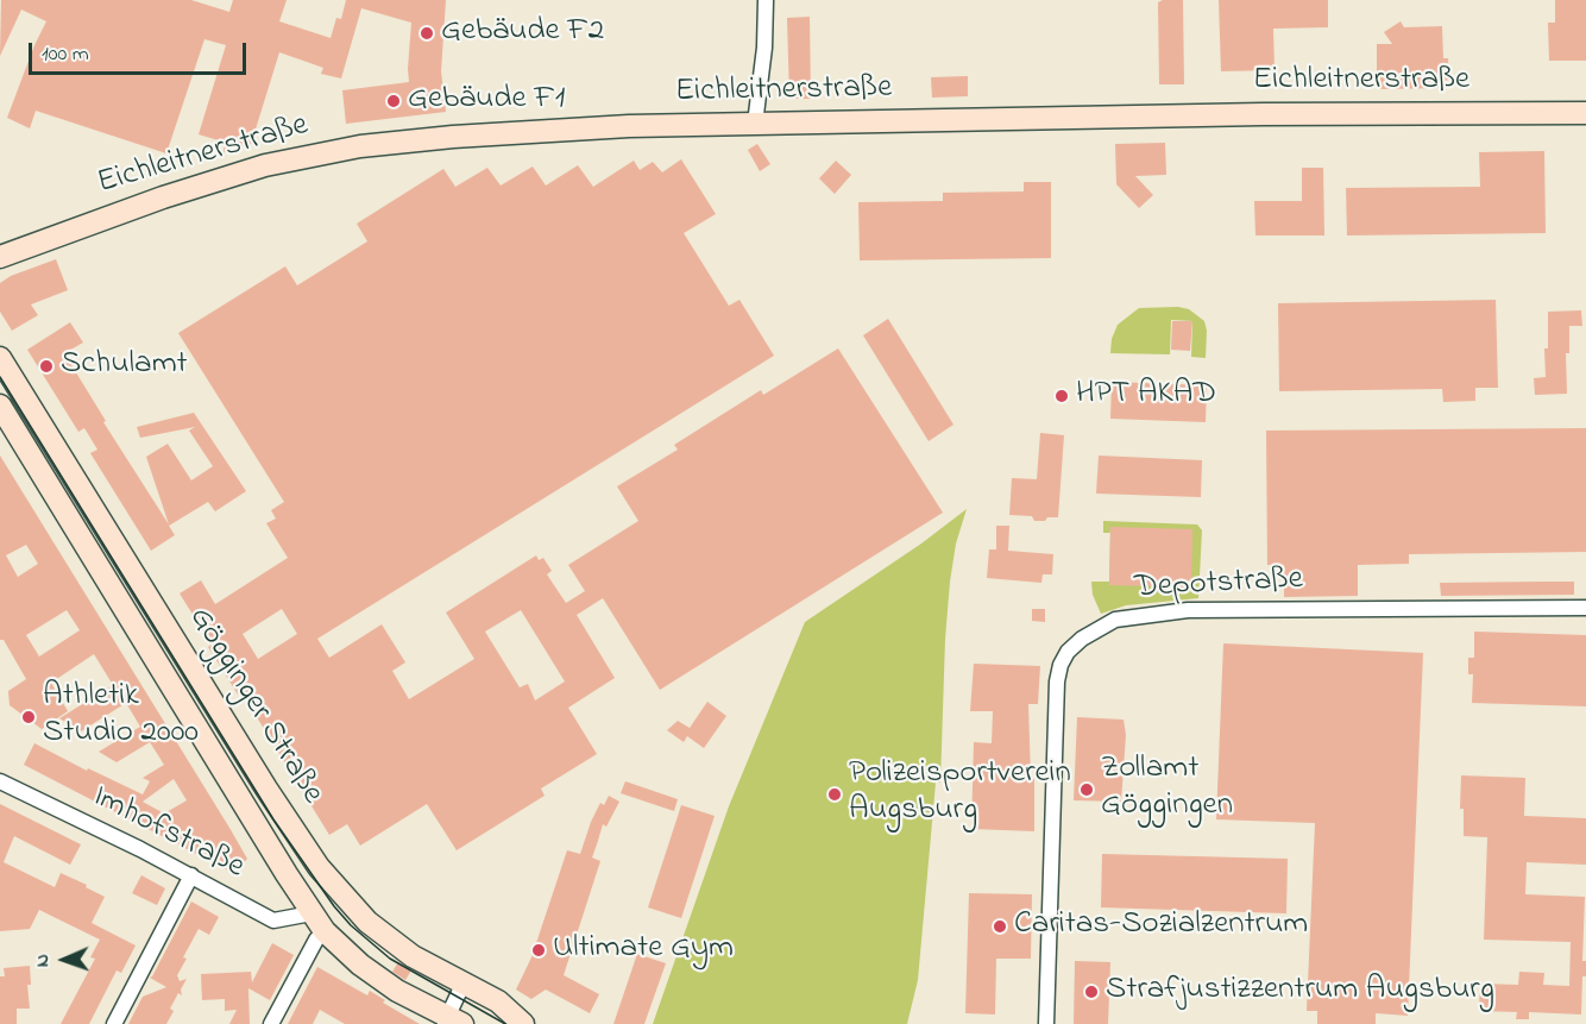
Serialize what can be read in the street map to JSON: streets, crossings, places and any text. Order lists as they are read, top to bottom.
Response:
{
  "streets": {
    "main road": ["Eichleitnerstraße", "Gögginger Straße"],
    "street": ["Depotstraße", "Imhofstraße"]
  },
  "crossings": [
    ["Gögginger Straße", "Imhofstraße"]
  ],
  "places": [
    "Gebäude F2",
    "Gebäude F1",
    "Schulamt",
    "HPT AKAD",
    "Athletik Studio 2000",
    "Zollamt Göggingen",
    "Polizeisportverein Augsburg",
    "Caritas-Sozialzentrum",
    "Ultimate Gym",
    "Strafjustizzentrum Augsburg"
  ],
  "scale_bar": "100 m",
  "north": "left"
}
